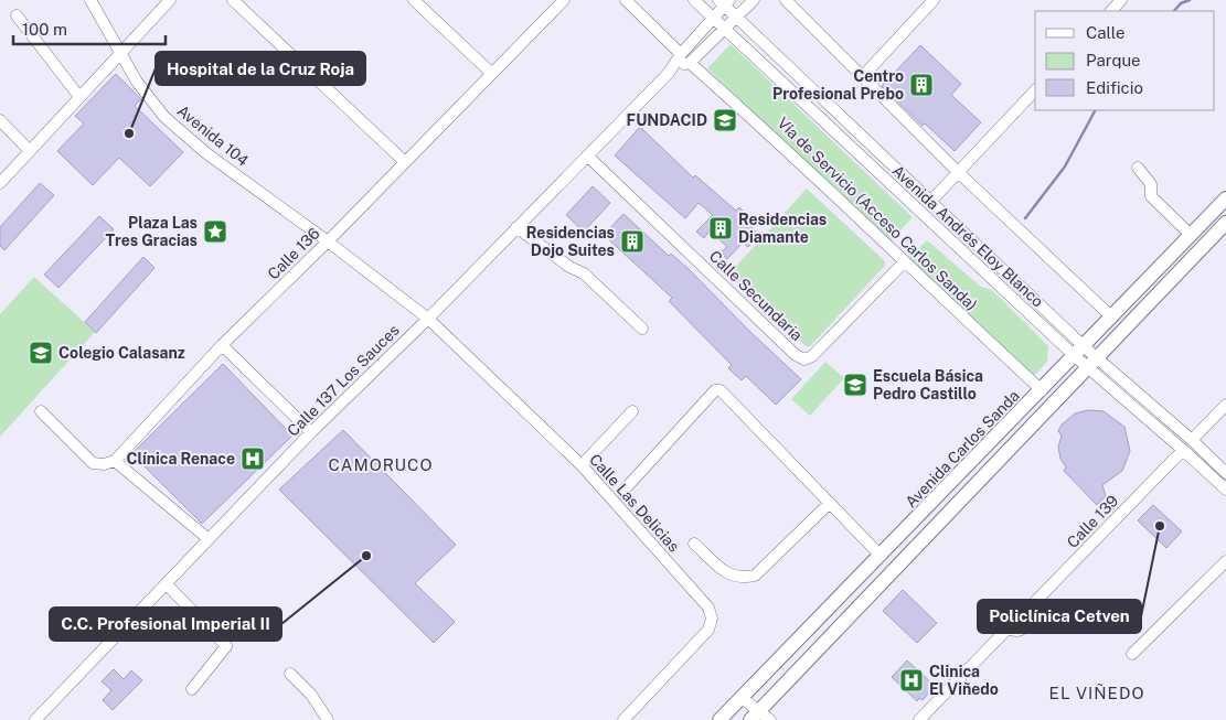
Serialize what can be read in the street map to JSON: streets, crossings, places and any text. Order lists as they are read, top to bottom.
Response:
{
  "streets": {
    "street": [
      "Avenida 104",
      "Vía de Servicio (Acceso Carlos Sanda)",
      "Avenida Andrés Eloy Blanco",
      "Calle 136",
      "Calle Secundaria",
      "Calle 137 Los Sauces",
      "Avenida Carlos Sanda",
      "Calle Las Delicias",
      "Calle 139"
    ]
  },
  "crossings": [
    ["Avenida 104", "Calle 136"],
    ["Avenida 104", "Calle 137 Los Sauces"],
    ["Avenida 104", "Calle Las Delicias"],
    ["Vía de Servicio (Acceso Carlos Sanda)", "Calle Secundaria"],
    ["Vía de Servicio (Acceso Carlos Sanda)", "Avenida Carlos Sanda"],
    ["Avenida Andrés Eloy Blanco", "Avenida Carlos Sanda"],
    ["Avenida Andrés Eloy Blanco", "Calle 139"],
    ["Calle Secundaria", "Calle 137 Los Sauces"],
    ["Calle 137 Los Sauces", "Calle Las Delicias"]
  ],
  "districts": ["CAMORUCO", "EL VIÑEDO"],
  "places": {
    "building": ["Centro Profesional Prebo", "Residencias Diamante", "Residencias Dojo Suites"],
    "school or university": ["FUNDACID", "Colegio Calasanz", "Escuela Básica Pedro Castillo"],
    "other": ["Hospital de la Cruz Roja", "Policlínica Cetven", "C.C. Profesional Imperial II"],
    "place": ["Plaza Las Tres Gracias"],
    "hospital": ["Clínica Renace", "Clinica El Viñedo"]
  },
  "legend": ["Calle", "Parque", "Edificio"],
  "scale_bar": "100 m"
}
